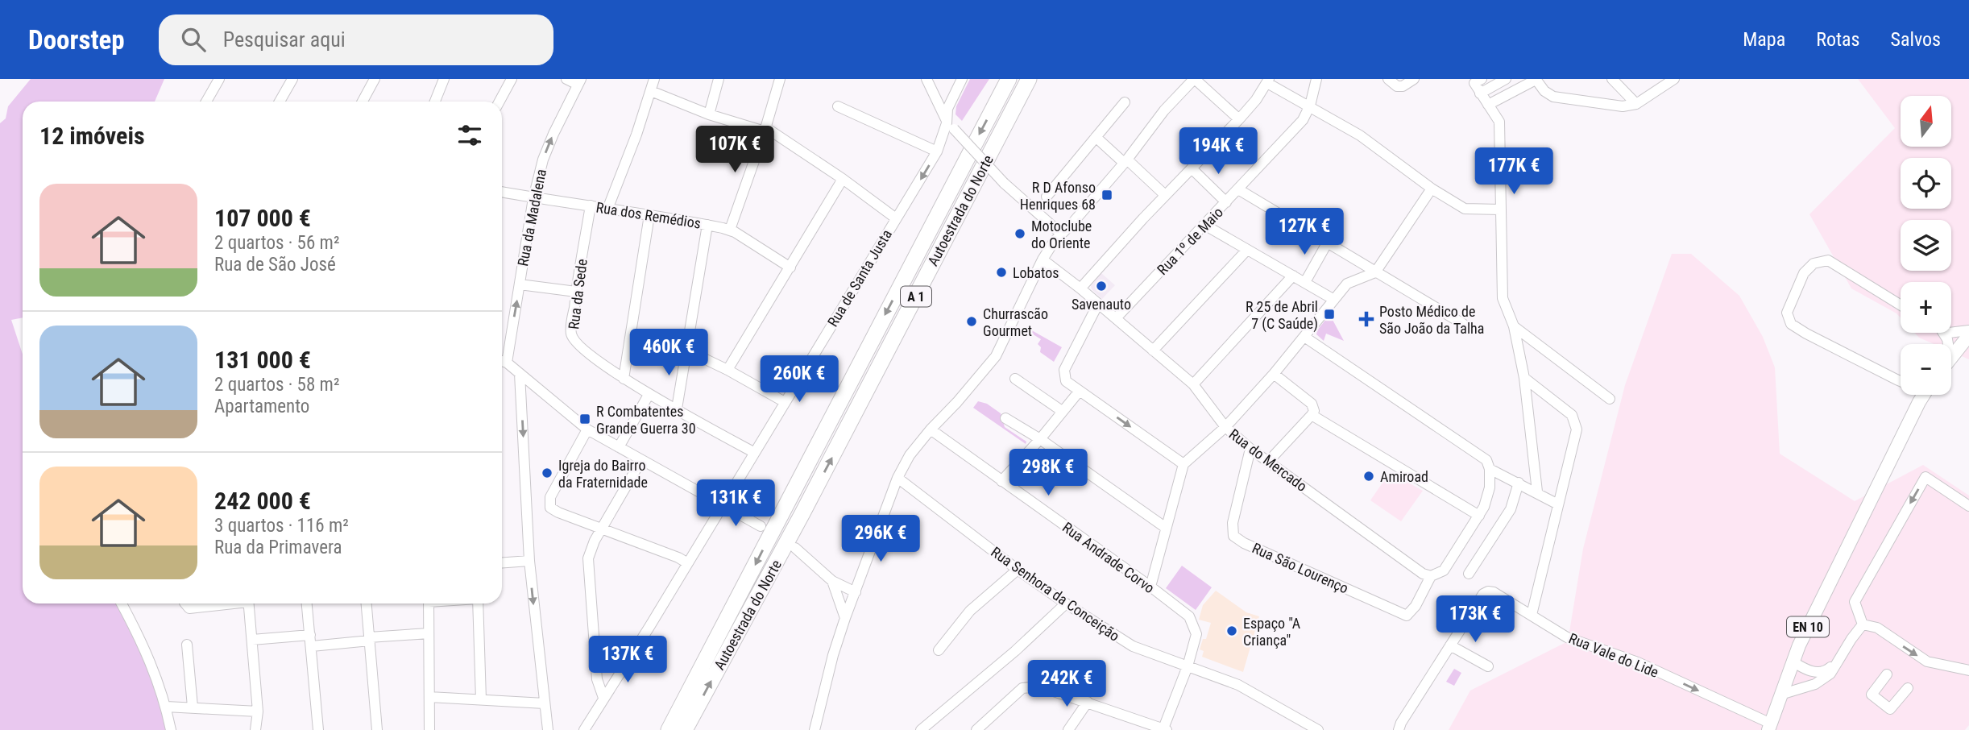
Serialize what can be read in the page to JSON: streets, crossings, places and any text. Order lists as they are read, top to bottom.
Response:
{
  "streets": {
    "highway": ["Autoestrada do Norte", "A 1"],
    "main road": ["EN 10"],
    "street": [
      "Rua dos Remédios",
      "Rua da Madalena",
      "Rua 1º de Maio",
      "Rua de Santa Justa",
      "Rua da Sede",
      "Rua do Mercado",
      "Rua Andrade Corvo",
      "Rua São Lourenço",
      "Rua Senhora da Conceição",
      "Rua Vale do Lide"
    ]
  },
  "crossings": [
    ["Rua dos Remédios", "Rua da Madalena"],
    ["Rua dos Remédios", "Rua da Sede"],
    ["Rua 1º de Maio", "Rua do Mercado"],
    ["Rua de Santa Justa", "Rua da Sede"],
    ["Rua do Mercado", "Rua São Lourenço"],
    ["Rua Andrade Corvo", "Rua Senhora da Conceição"],
    ["EN 10", "Rua Vale do Lide"]
  ],
  "one_way": ["Rua Vale do Lide"],
  "places": {
    "transit": ["R D Afonso Henriques 68", "R 25 de Abril 7 (C Saúde)", "R Combatentes Grande Guerra 30"],
    "other": [
      "Motoclube do Oriente",
      "Lobatos",
      "Savenauto",
      "Churrascão Gourmet",
      "Igreja do Bairro da Fraternidade",
      "Amiroad",
      "Espaço \"A Criança\""
    ],
    "health": ["Posto Médico de São João da Talha"]
  },
  "north": "top",
  "page": {
    "header": "Doorstep",
    "search": "Pesquisar aqui",
    "nav": ["Mapa", "Rotas", "Salvos"],
    "map_buttons": ["+", "−"],
    "heading": "12 imóveis",
    "price": [
      "107K €",
      "194K €",
      "177K €",
      "127K €",
      "460K €",
      "260K €",
      "298K €",
      "131K €",
      "296K €",
      "173K €",
      "137K €",
      "242K €"
    ],
    "list": [
      {
        "name": "107 000 €",
        "note": "2 quartos · 56 m² · Rua de São José"
      },
      {
        "name": "131 000 €",
        "note": "2 quartos · 58 m² · Apartamento"
      },
      {
        "name": "242 000 €",
        "note": "3 quartos · 116 m² · Rua da Primavera"
      }
    ]
  }
}
